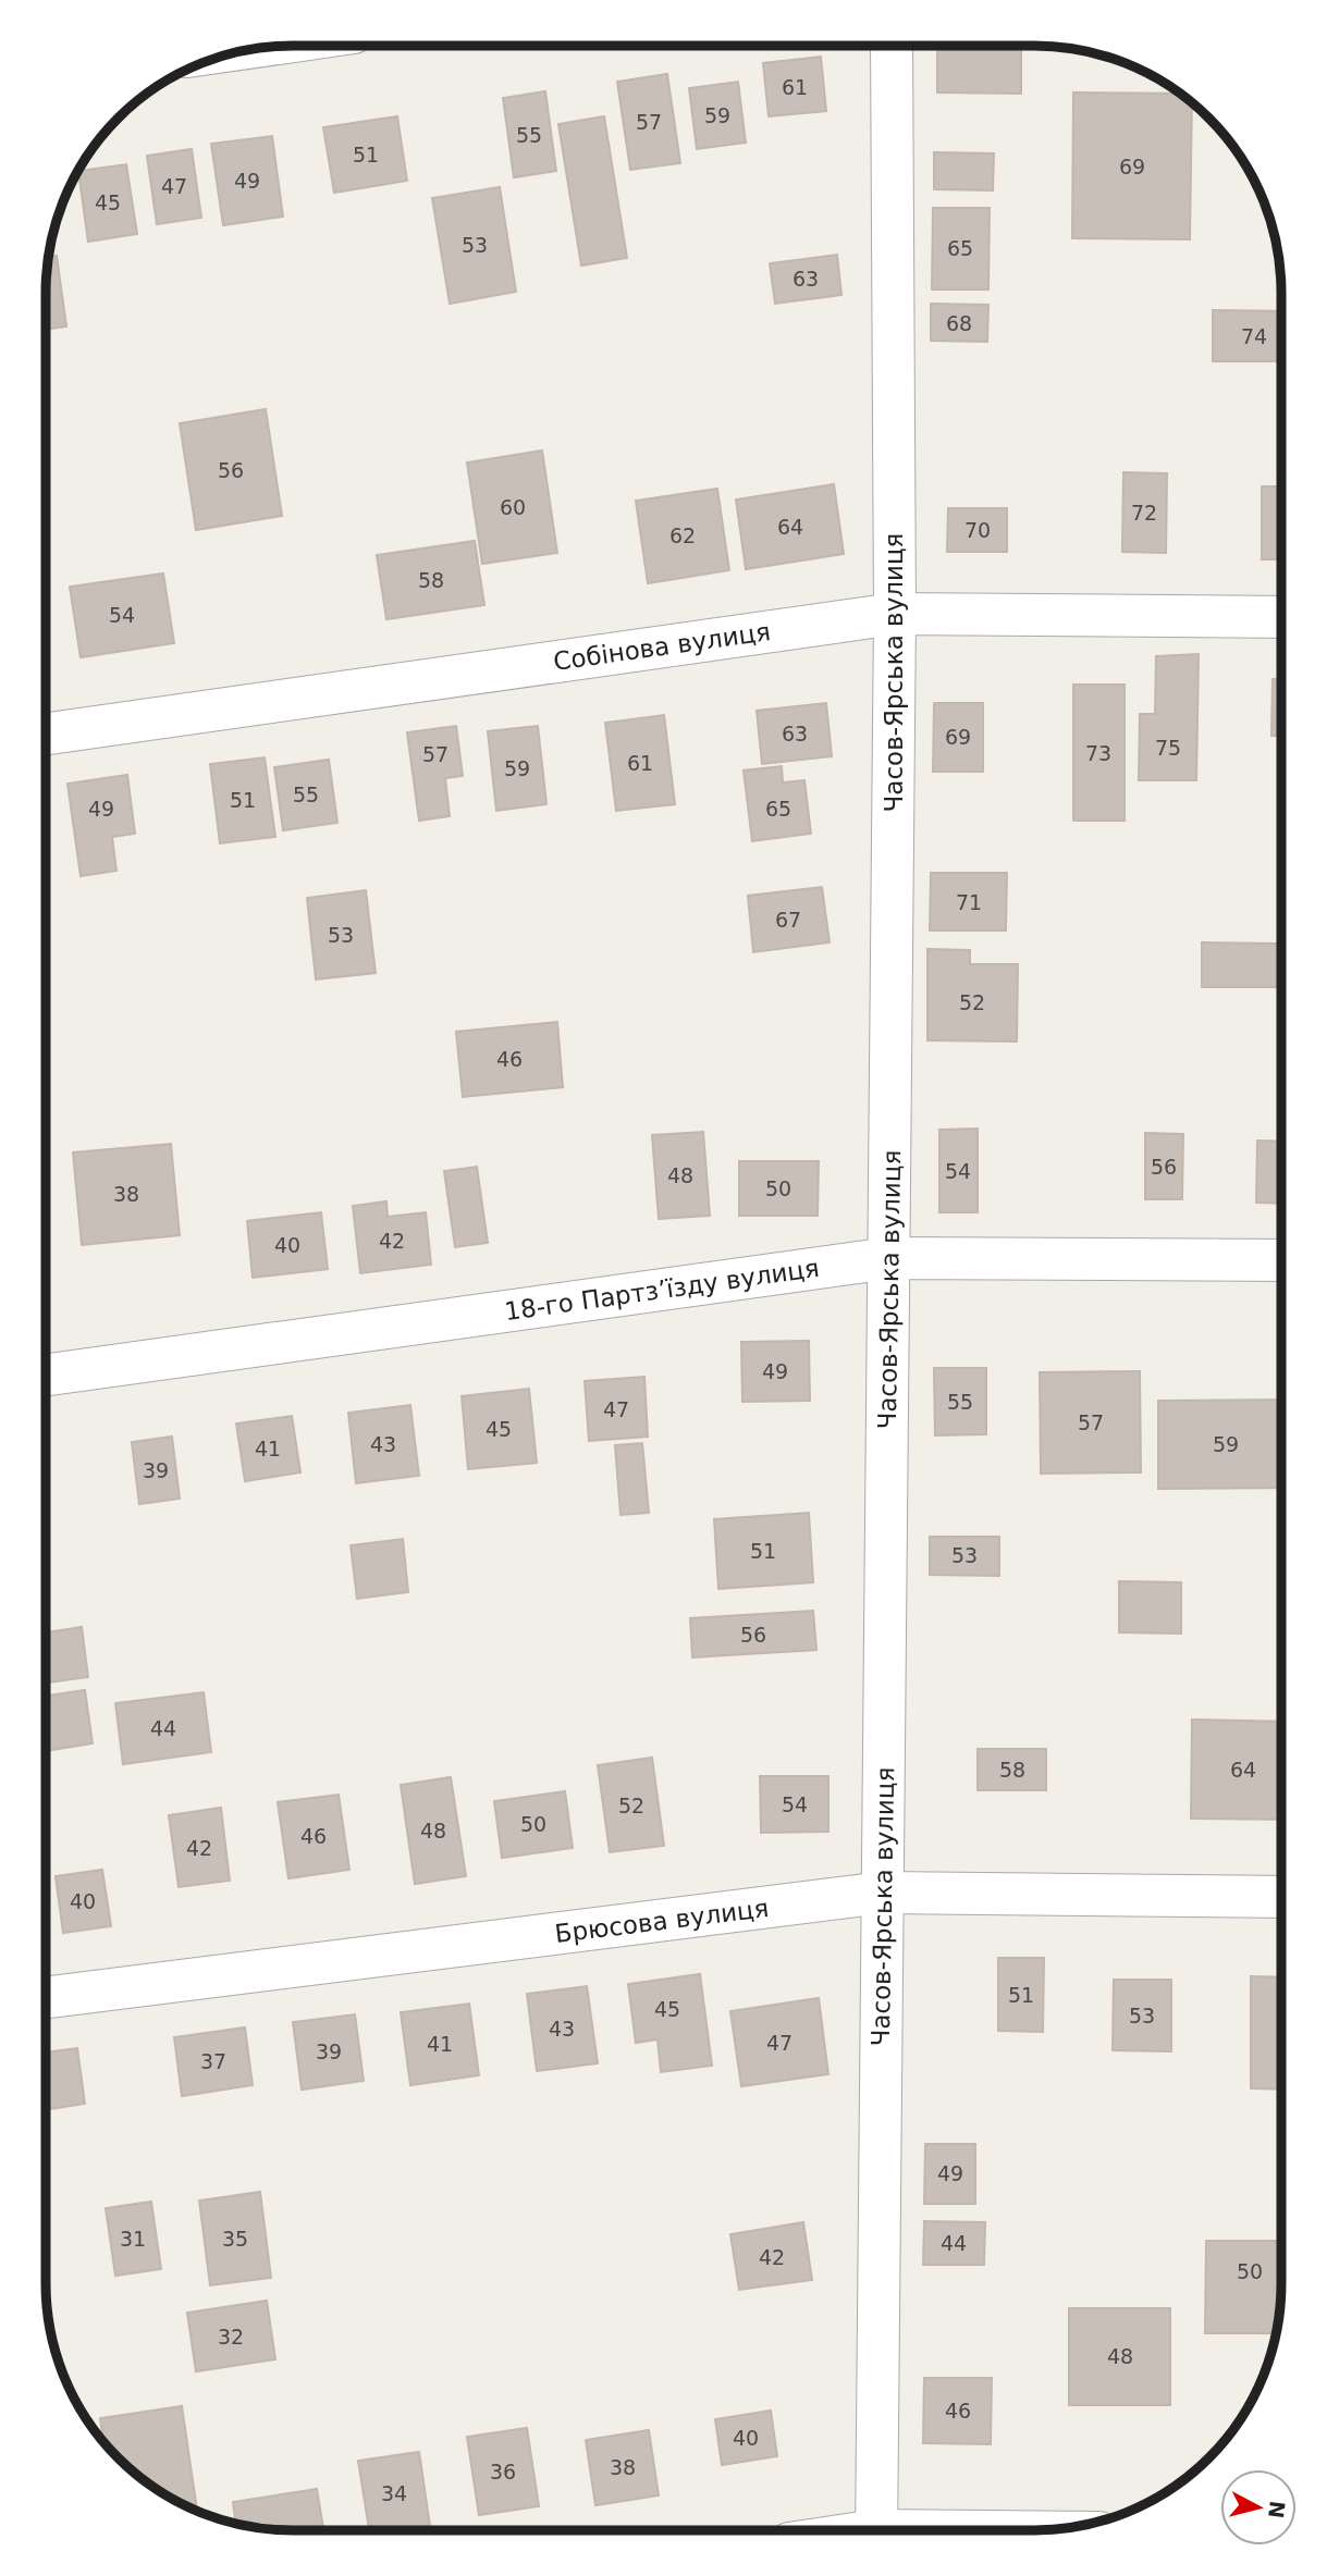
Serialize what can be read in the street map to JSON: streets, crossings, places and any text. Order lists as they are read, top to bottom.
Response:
{
  "streets": {
    "street": [
      "Собінова вулиця",
      "Часов-Ярська вулиця",
      "18-го Партз’їзду вулиця",
      "Брюсова вулиця"
    ]
  },
  "crossings": [
    ["Собінова вулиця", "Часов-Ярська вулиця"],
    ["Часов-Ярська вулиця", "18-го Партз’їзду вулиця"],
    ["Часов-Ярська вулиця", "Брюсова вулиця"]
  ],
  "house_numbers": [
    "61",
    "59",
    "57",
    "55",
    "51",
    "69",
    "49",
    "47",
    "45",
    "53",
    "65",
    "63",
    "68",
    "74",
    "56",
    "60",
    "72",
    "64",
    "70",
    "62",
    "58",
    "54",
    "63",
    "69",
    "75",
    "73",
    "57",
    "61",
    "59",
    "55",
    "51",
    "49",
    "65",
    "71",
    "67",
    "53",
    "52",
    "46",
    "56",
    "54",
    "48",
    "50",
    "38",
    "42",
    "40",
    "49",
    "55",
    "47",
    "57",
    "45",
    "43",
    "59",
    "41",
    "39",
    "51",
    "53",
    "56",
    "44",
    "58",
    "64",
    "54",
    "52",
    "50",
    "48",
    "46",
    "42",
    "40",
    "51",
    "45",
    "53",
    "43",
    "47",
    "41",
    "39",
    "37",
    "49",
    "31",
    "35",
    "44",
    "42",
    "50",
    "32",
    "48",
    "46",
    "40",
    "38",
    "36",
    "34"
  ],
  "north": "right"
}
